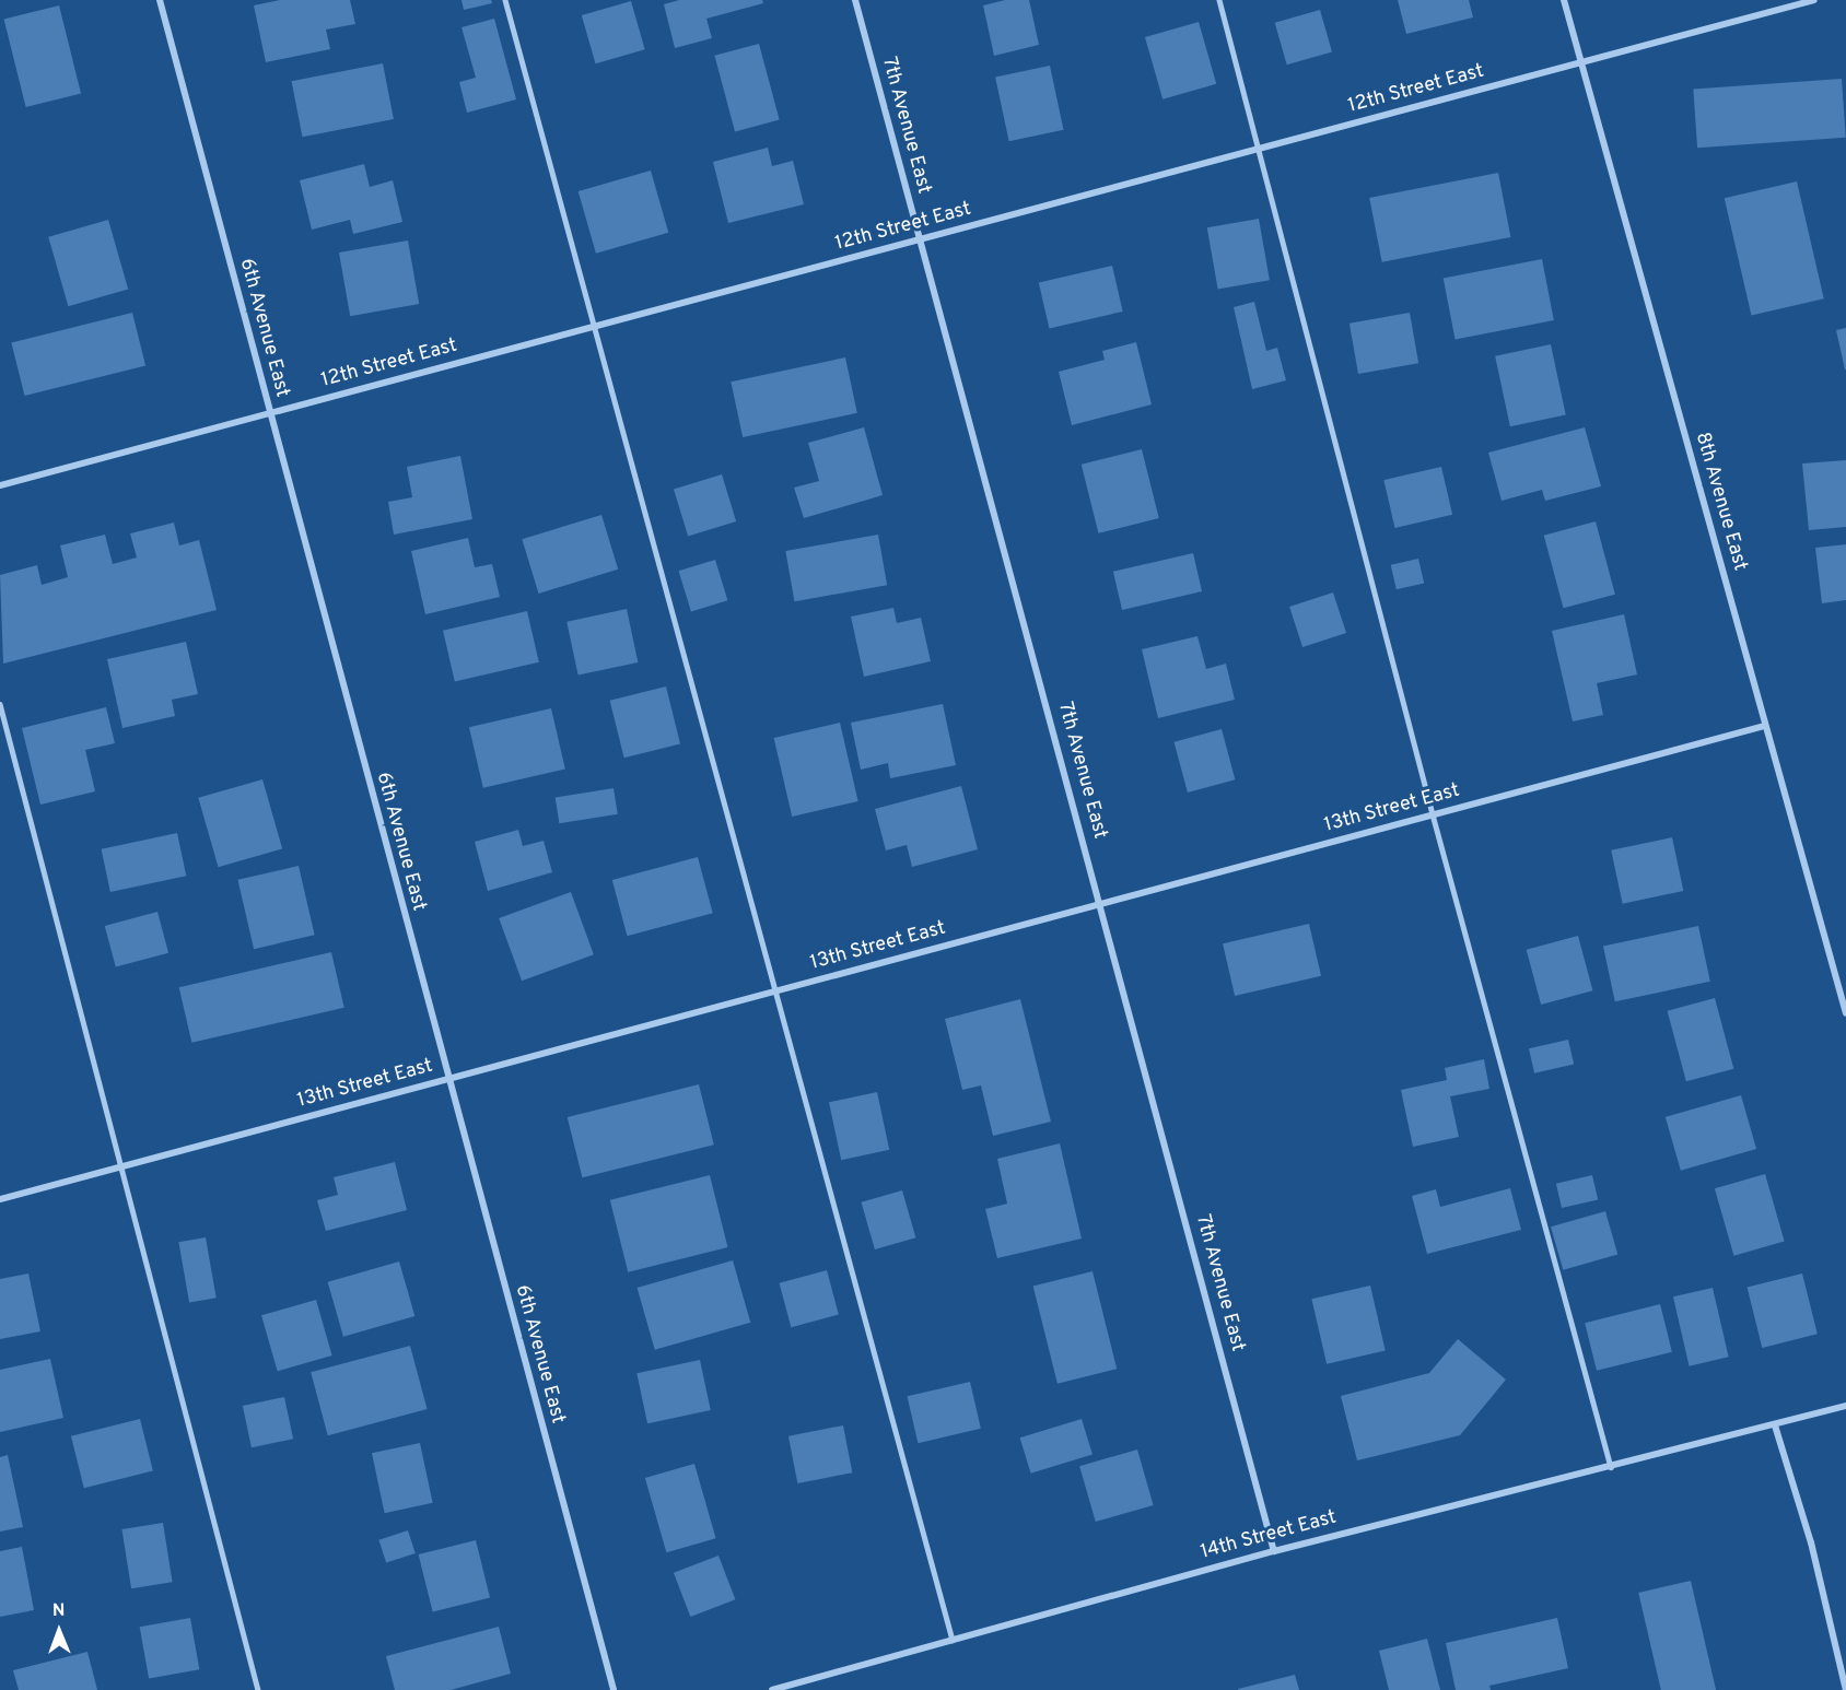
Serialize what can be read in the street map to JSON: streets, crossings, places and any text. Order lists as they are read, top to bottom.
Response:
{
  "streets": {
    "street": [
      "12th Street East",
      "7th Avenue East",
      "6th Avenue East",
      "8th Avenue East",
      "13th Street East",
      "14th Street East"
    ]
  },
  "crossings": [
    ["12th Street East", "7th Avenue East"],
    ["12th Street East", "6th Avenue East"],
    ["12th Street East", "8th Avenue East"],
    ["7th Avenue East", "13th Street East"],
    ["7th Avenue East", "14th Street East"],
    ["6th Avenue East", "13th Street East"],
    ["8th Avenue East", "13th Street East"]
  ],
  "north": "top"
}
